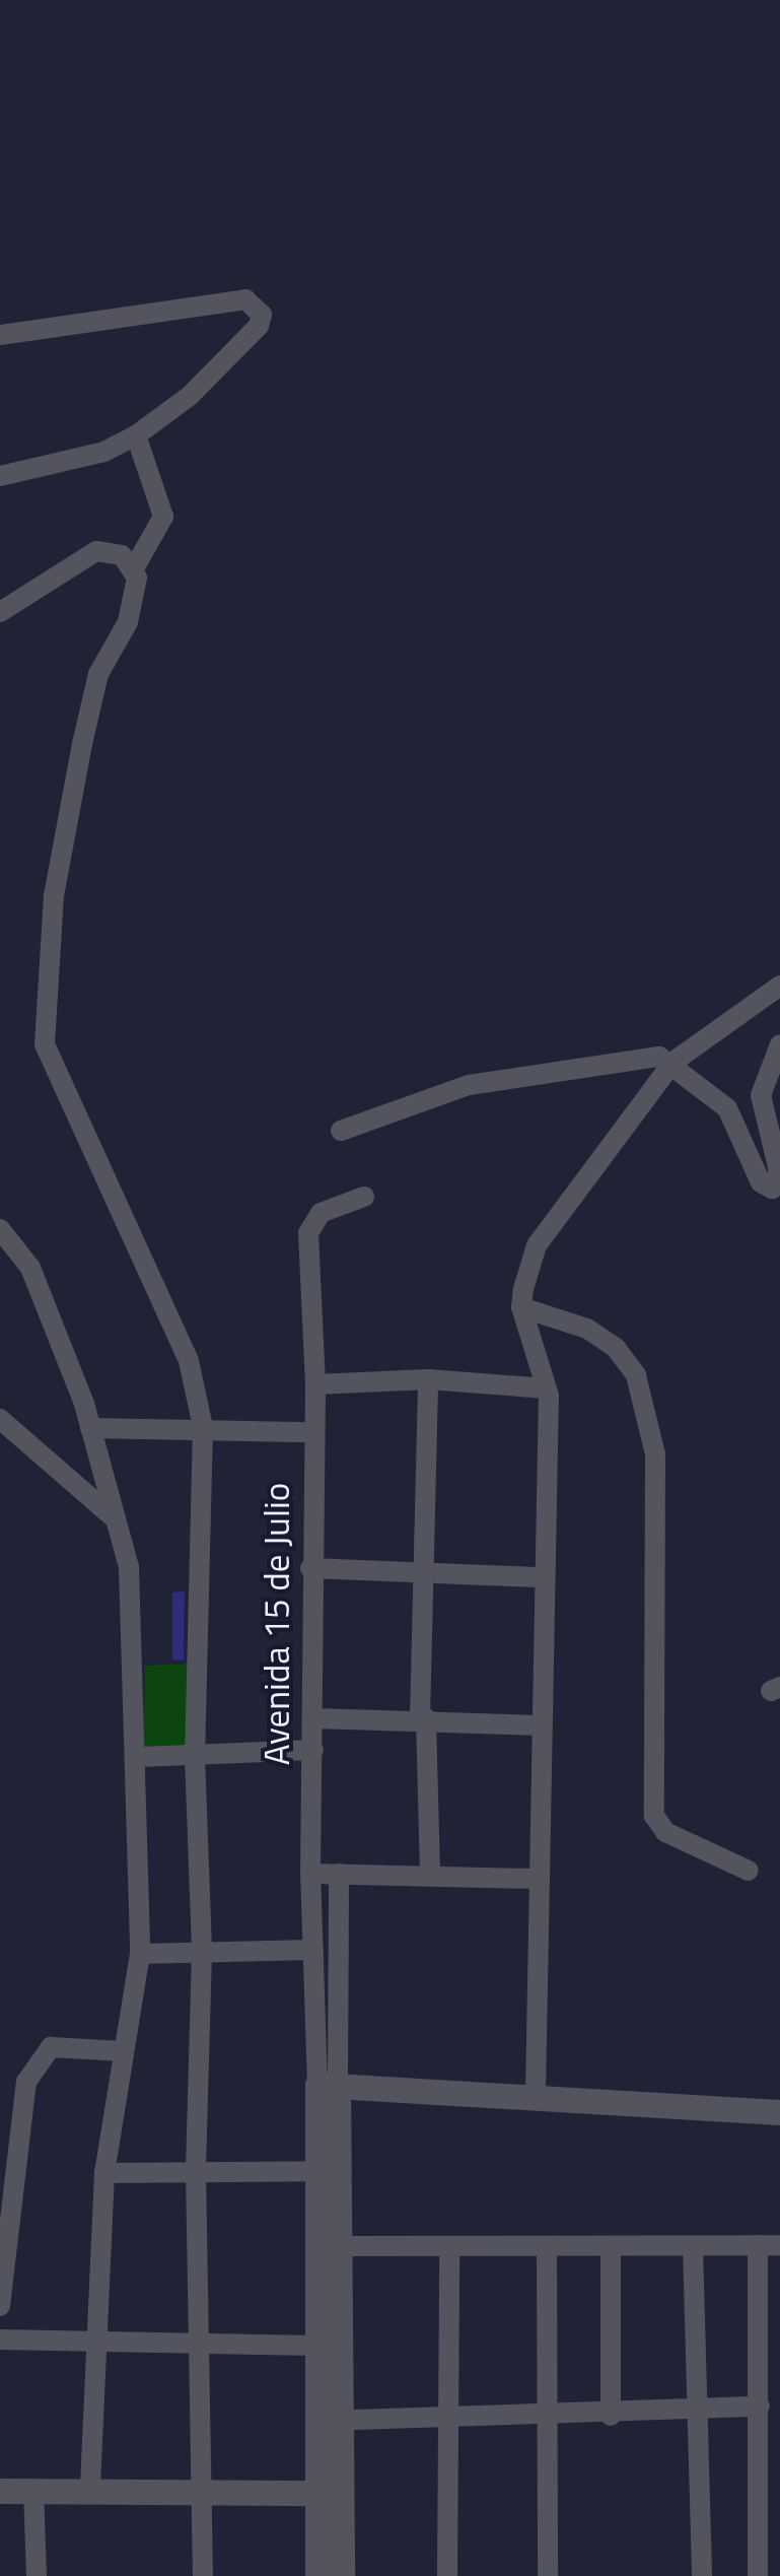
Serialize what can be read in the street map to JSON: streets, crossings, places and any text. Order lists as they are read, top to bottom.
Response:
{
  "streets": {
    "street": ["Avenida 15 de Julio"]
  }
}
